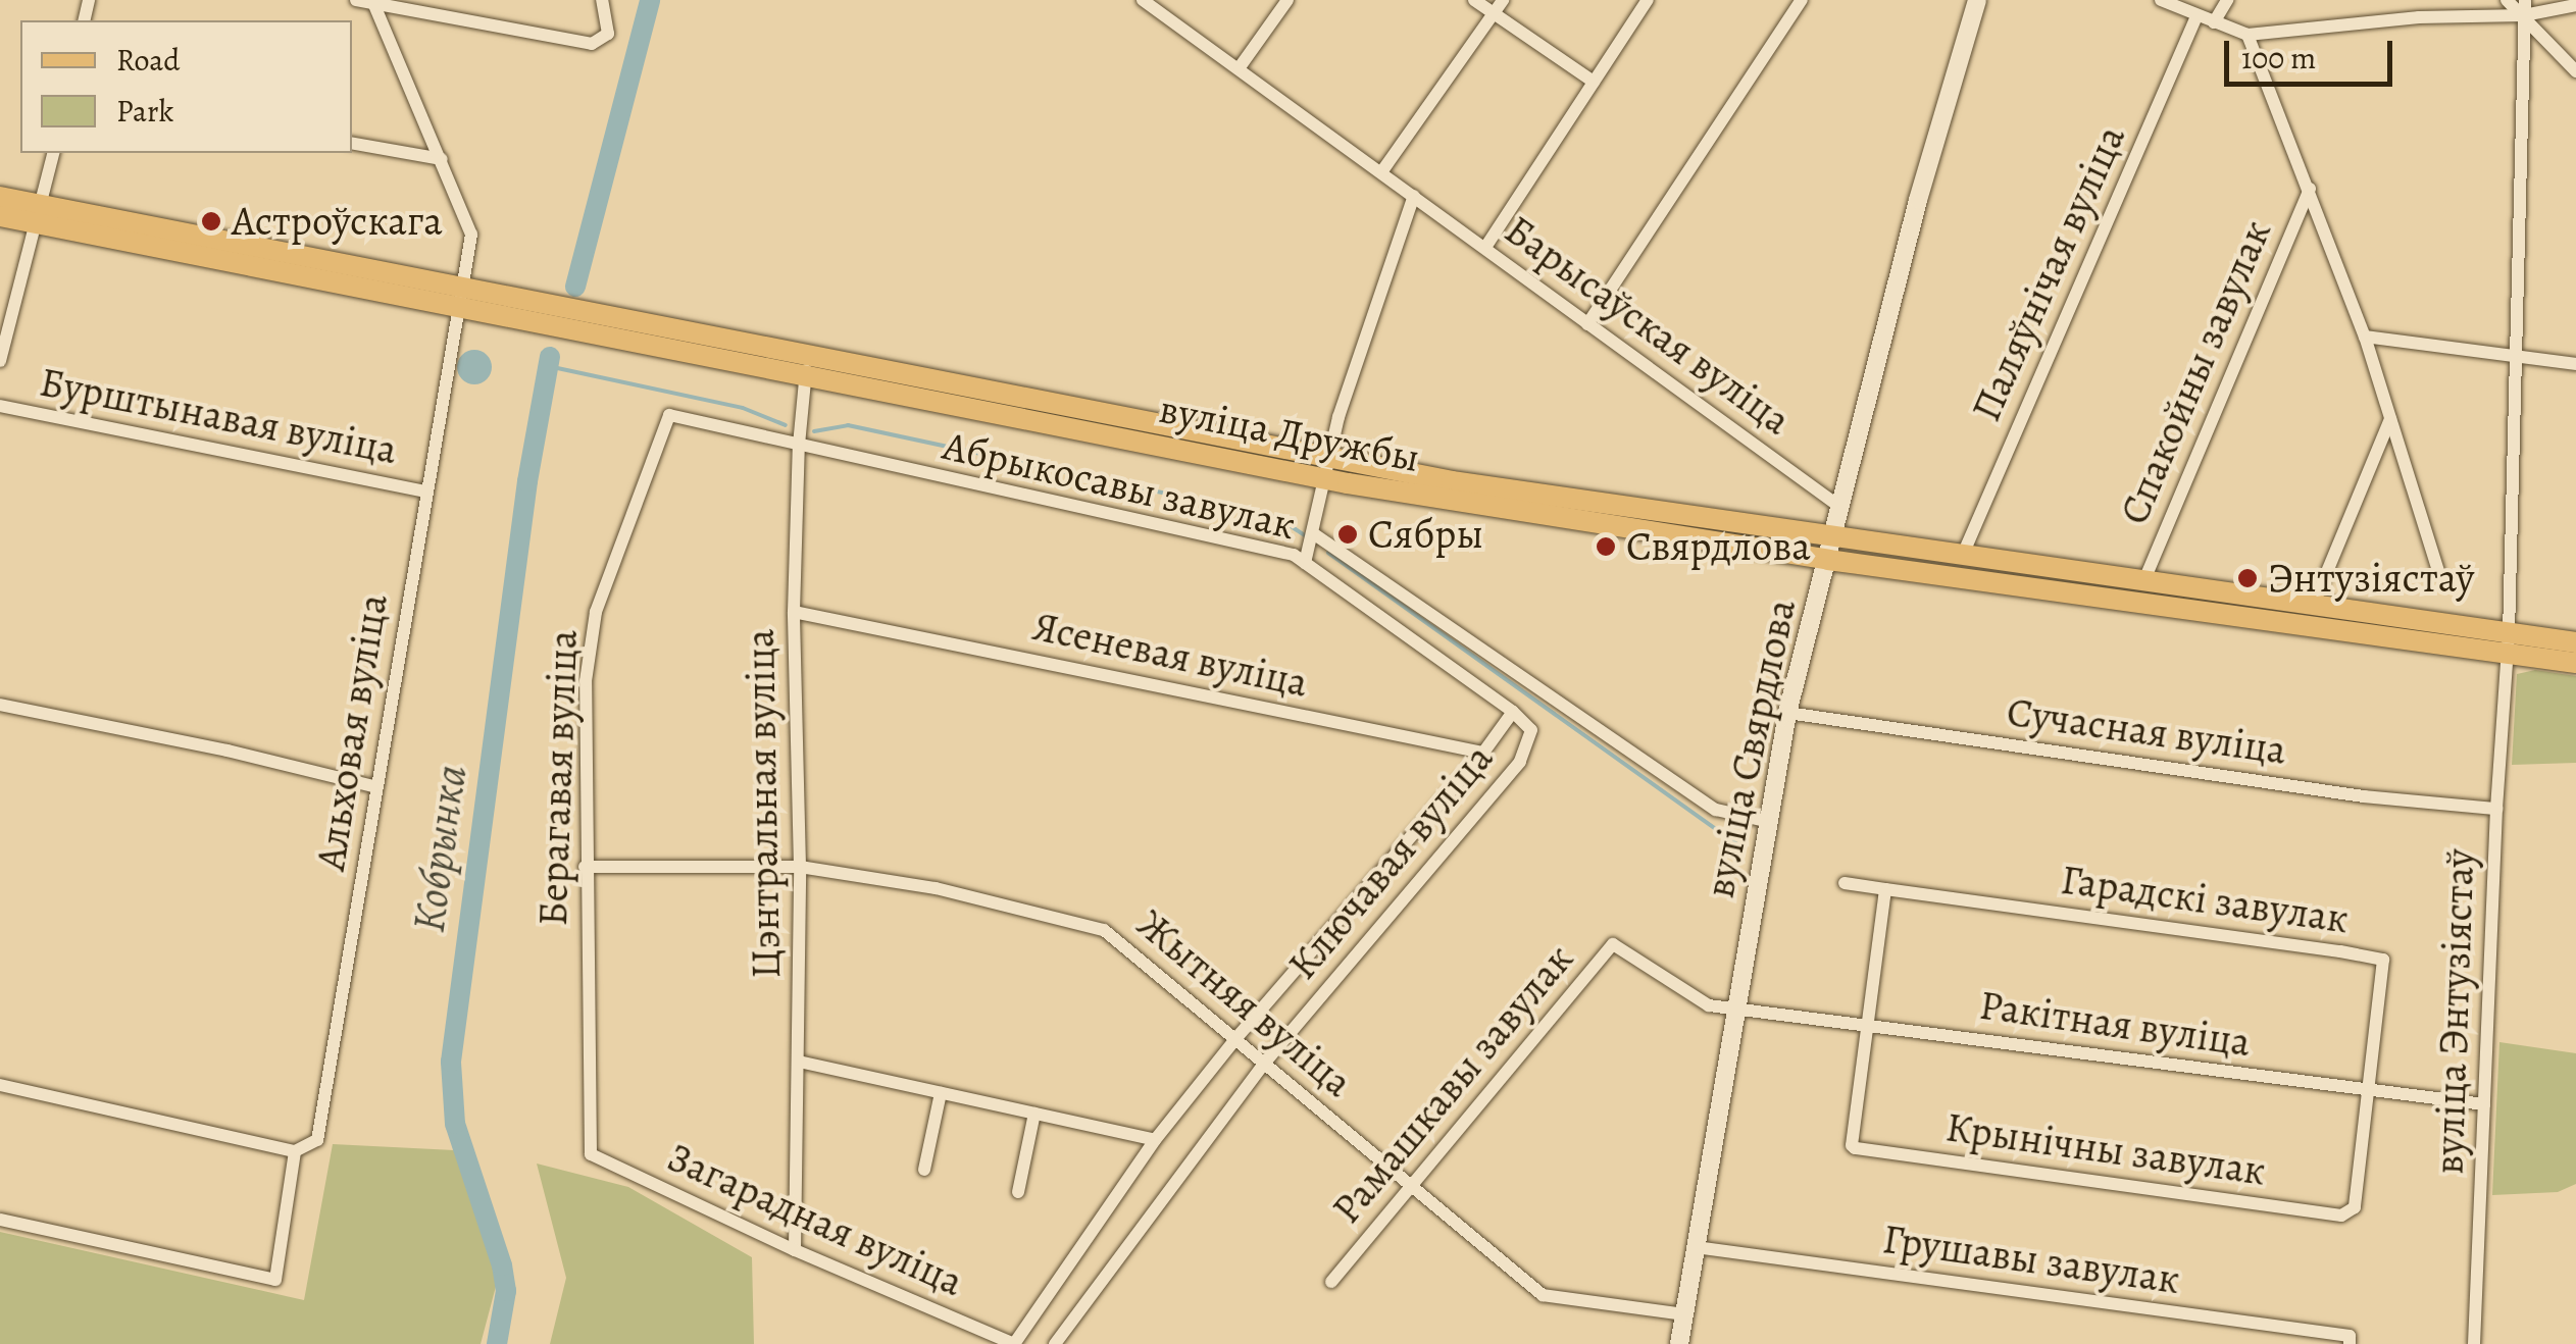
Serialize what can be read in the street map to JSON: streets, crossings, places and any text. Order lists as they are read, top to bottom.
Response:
{
  "streets": {
    "main road": ["вуліца Дружбы"],
    "street": [
      "Паляўнічая вуліца",
      "Барысаўская вуліца",
      "Спакойны завулак",
      "Бурштынавая вуліца",
      "Абрыкосавы завулак",
      "Ясеневая вуліца",
      "Сучасная вуліца",
      "Альховая вуліца",
      "вуліца Свярдлова",
      "Берагавая вуліца",
      "Цэнтральная вуліца",
      "Ключавая вуліца",
      "Гарадскі завулак",
      "Жытняя вуліца",
      "вуліца Энтузіястаў",
      "Ракітная вуліца",
      "Рамашкавы завулак",
      "Крынічны завулак",
      "Загарадная вуліца",
      "Грушавы завулак"
    ]
  },
  "crossings": [
    ["Паляўнічая вуліца", "вуліца Дружбы"],
    ["Барысаўская вуліца", "вуліца Свярдлова"],
    ["Спакойны завулак", "вуліца Дружбы"],
    ["Бурштынавая вуліца", "Альховая вуліца"],
    ["вуліца Дружбы", "Альховая вуліца"],
    ["вуліца Дружбы", "вуліца Свярдлова"],
    ["вуліца Дружбы", "Цэнтральная вуліца"],
    ["вуліца Дружбы", "вуліца Энтузіястаў"],
    ["Абрыкосавы завулак", "вуліца Свярдлова"],
    ["Абрыкосавы завулак", "Берагавая вуліца"],
    ["Абрыкосавы завулак", "Цэнтральная вуліца"],
    ["Абрыкосавы завулак", "Ключавая вуліца"],
    ["Ясеневая вуліца", "Цэнтральная вуліца"],
    ["Ясеневая вуліца", "Ключавая вуліца"],
    ["Сучасная вуліца", "вуліца Свярдлова"],
    ["Сучасная вуліца", "вуліца Энтузіястаў"],
    ["вуліца Свярдлова", "Жытняя вуліца"],
    ["вуліца Свярдлова", "Ракітная вуліца"],
    ["вуліца Свярдлова", "Рамашкавы завулак"],
    ["вуліца Свярдлова", "Грушавы завулак"],
    ["Берагавая вуліца", "Жытняя вуліца"],
    ["Берагавая вуліца", "Загарадная вуліца"],
    ["Цэнтральная вуліца", "Жытняя вуліца"],
    ["Цэнтральная вуліца", "Загарадная вуліца"],
    ["Ключавая вуліца", "Жытняя вуліца"],
    ["Ключавая вуліца", "Загарадная вуліца"],
    ["Гарадскі завулак", "Ракітная вуліца"],
    ["Гарадскі завулак", "Крынічны завулак"],
    ["Жытняя вуліца", "Рамашкавы завулак"],
    ["вуліца Энтузіястаў", "Ракітная вуліца"],
    ["Ракітная вуліца", "Рамашкавы завулак"],
    ["Ракітная вуліца", "Крынічны завулак"]
  ],
  "water": ["Кобрынка"],
  "places": [
    "Астроўскага",
    "Сябры",
    "Свярдлова",
    "Энтузіястаў"
  ],
  "legend": ["Road", "Park"],
  "scale_bar": "100 m"
}
